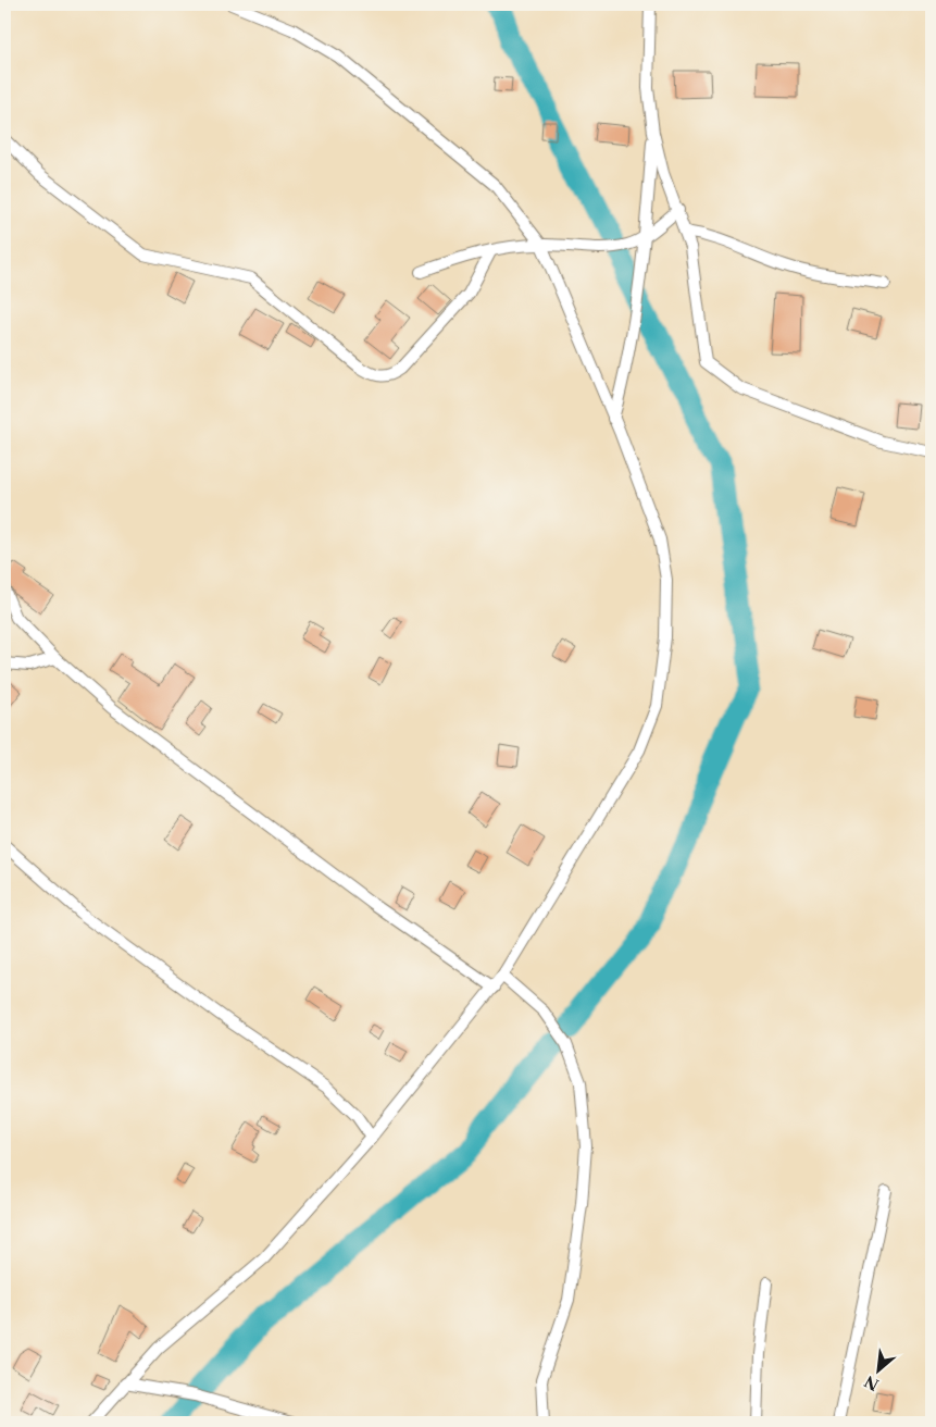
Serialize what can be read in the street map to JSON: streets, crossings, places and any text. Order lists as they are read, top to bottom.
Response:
{
  "north": "bottom left"
}
